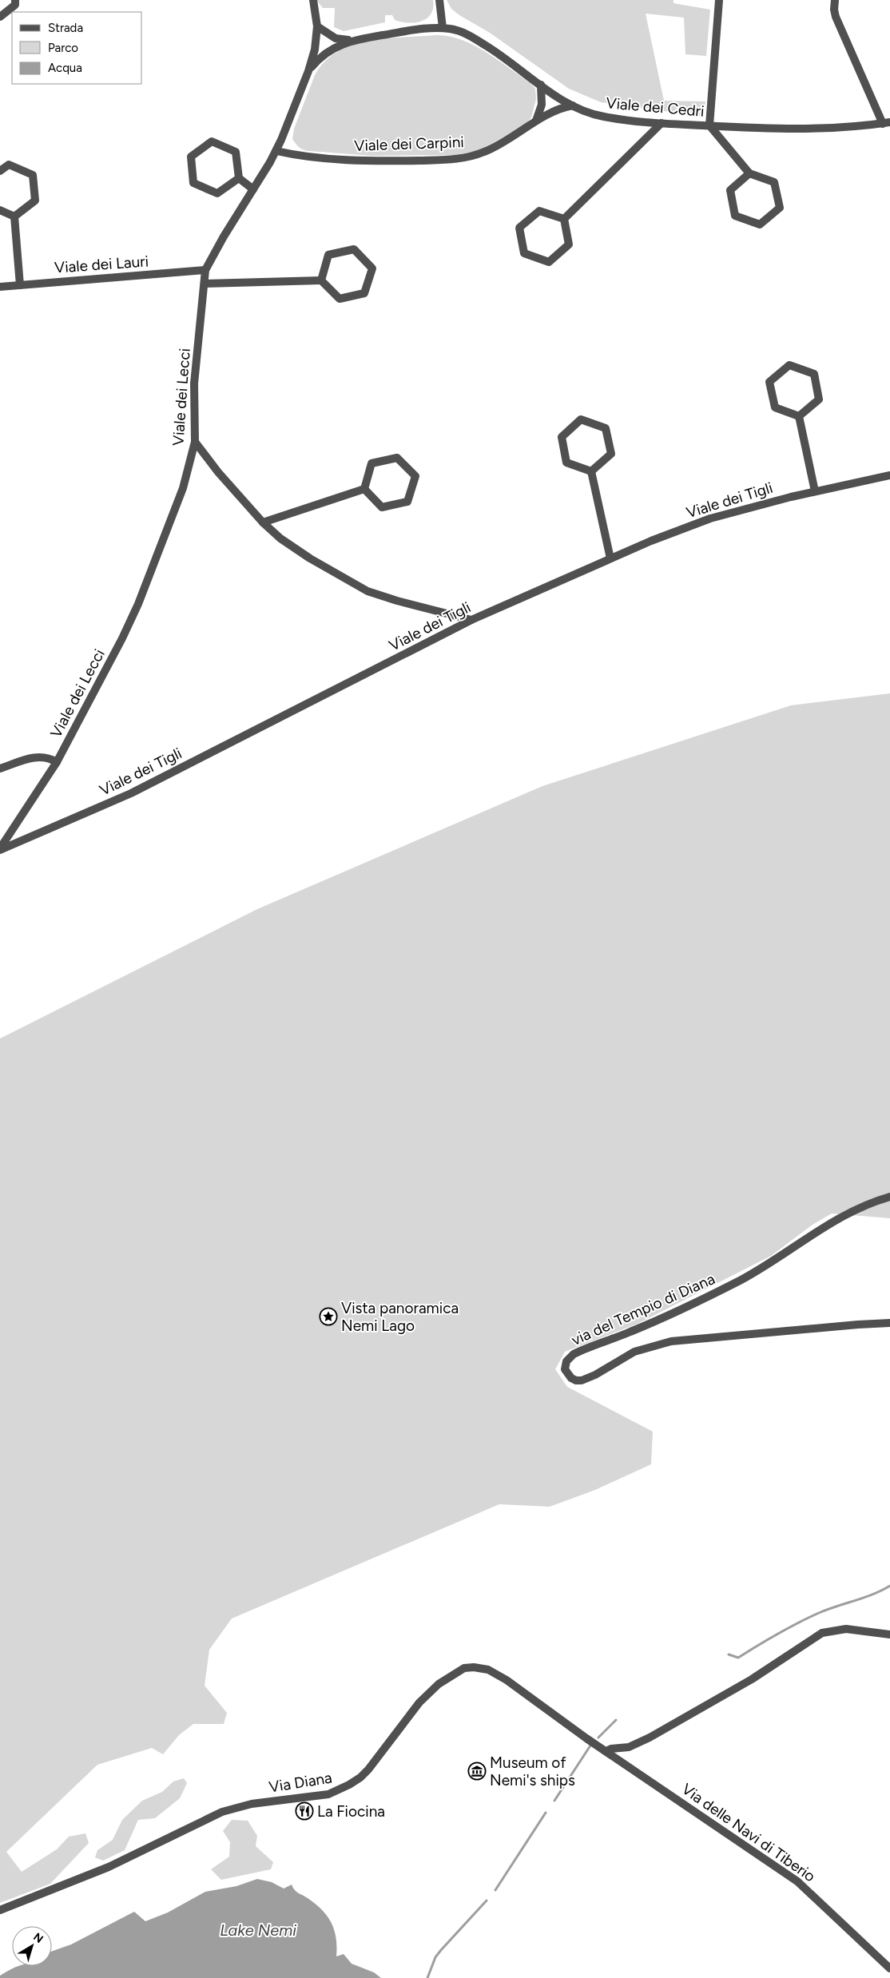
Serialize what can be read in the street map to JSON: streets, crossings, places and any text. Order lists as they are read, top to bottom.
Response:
{
  "streets": {
    "street": [
      "Viale dei Cedri",
      "Viale dei Carpini",
      "Viale dei Lauri",
      "Viale dei Lecci",
      "Viale dei Tigli",
      "via del Tempio di Diana",
      "Via Diana",
      "Via delle Navi di Tiberio"
    ]
  },
  "crossings": [
    ["Viale dei Cedri", "Viale dei Carpini"],
    ["Viale dei Carpini", "Viale dei Lecci"],
    ["Viale dei Lauri", "Viale dei Lecci"],
    ["Viale dei Lecci", "Viale dei Tigli"],
    ["Via Diana", "Via delle Navi di Tiberio"]
  ],
  "water": ["Lake Nemi"],
  "places": {
    "place": ["Vista panoramica Nemi Lago"],
    "museum": ["Museum of Nemi's ships"],
    "restaurant": ["La Fiocina"]
  },
  "legend": ["Strada", "Parco", "Acqua"],
  "north": "top right"
}
